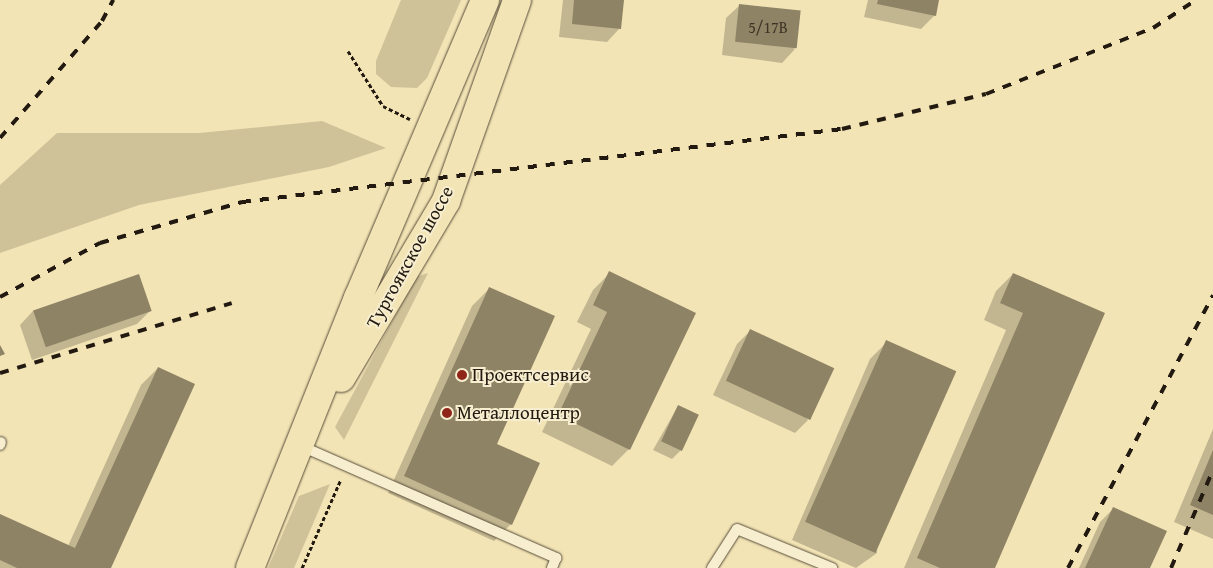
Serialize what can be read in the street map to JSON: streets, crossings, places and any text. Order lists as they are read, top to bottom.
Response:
{
  "streets": {
    "main road": ["Тургоякское шоссе"]
  },
  "places": ["Проектсервис", "Металлоцентр"],
  "house_numbers": ["5/17В"]
}
